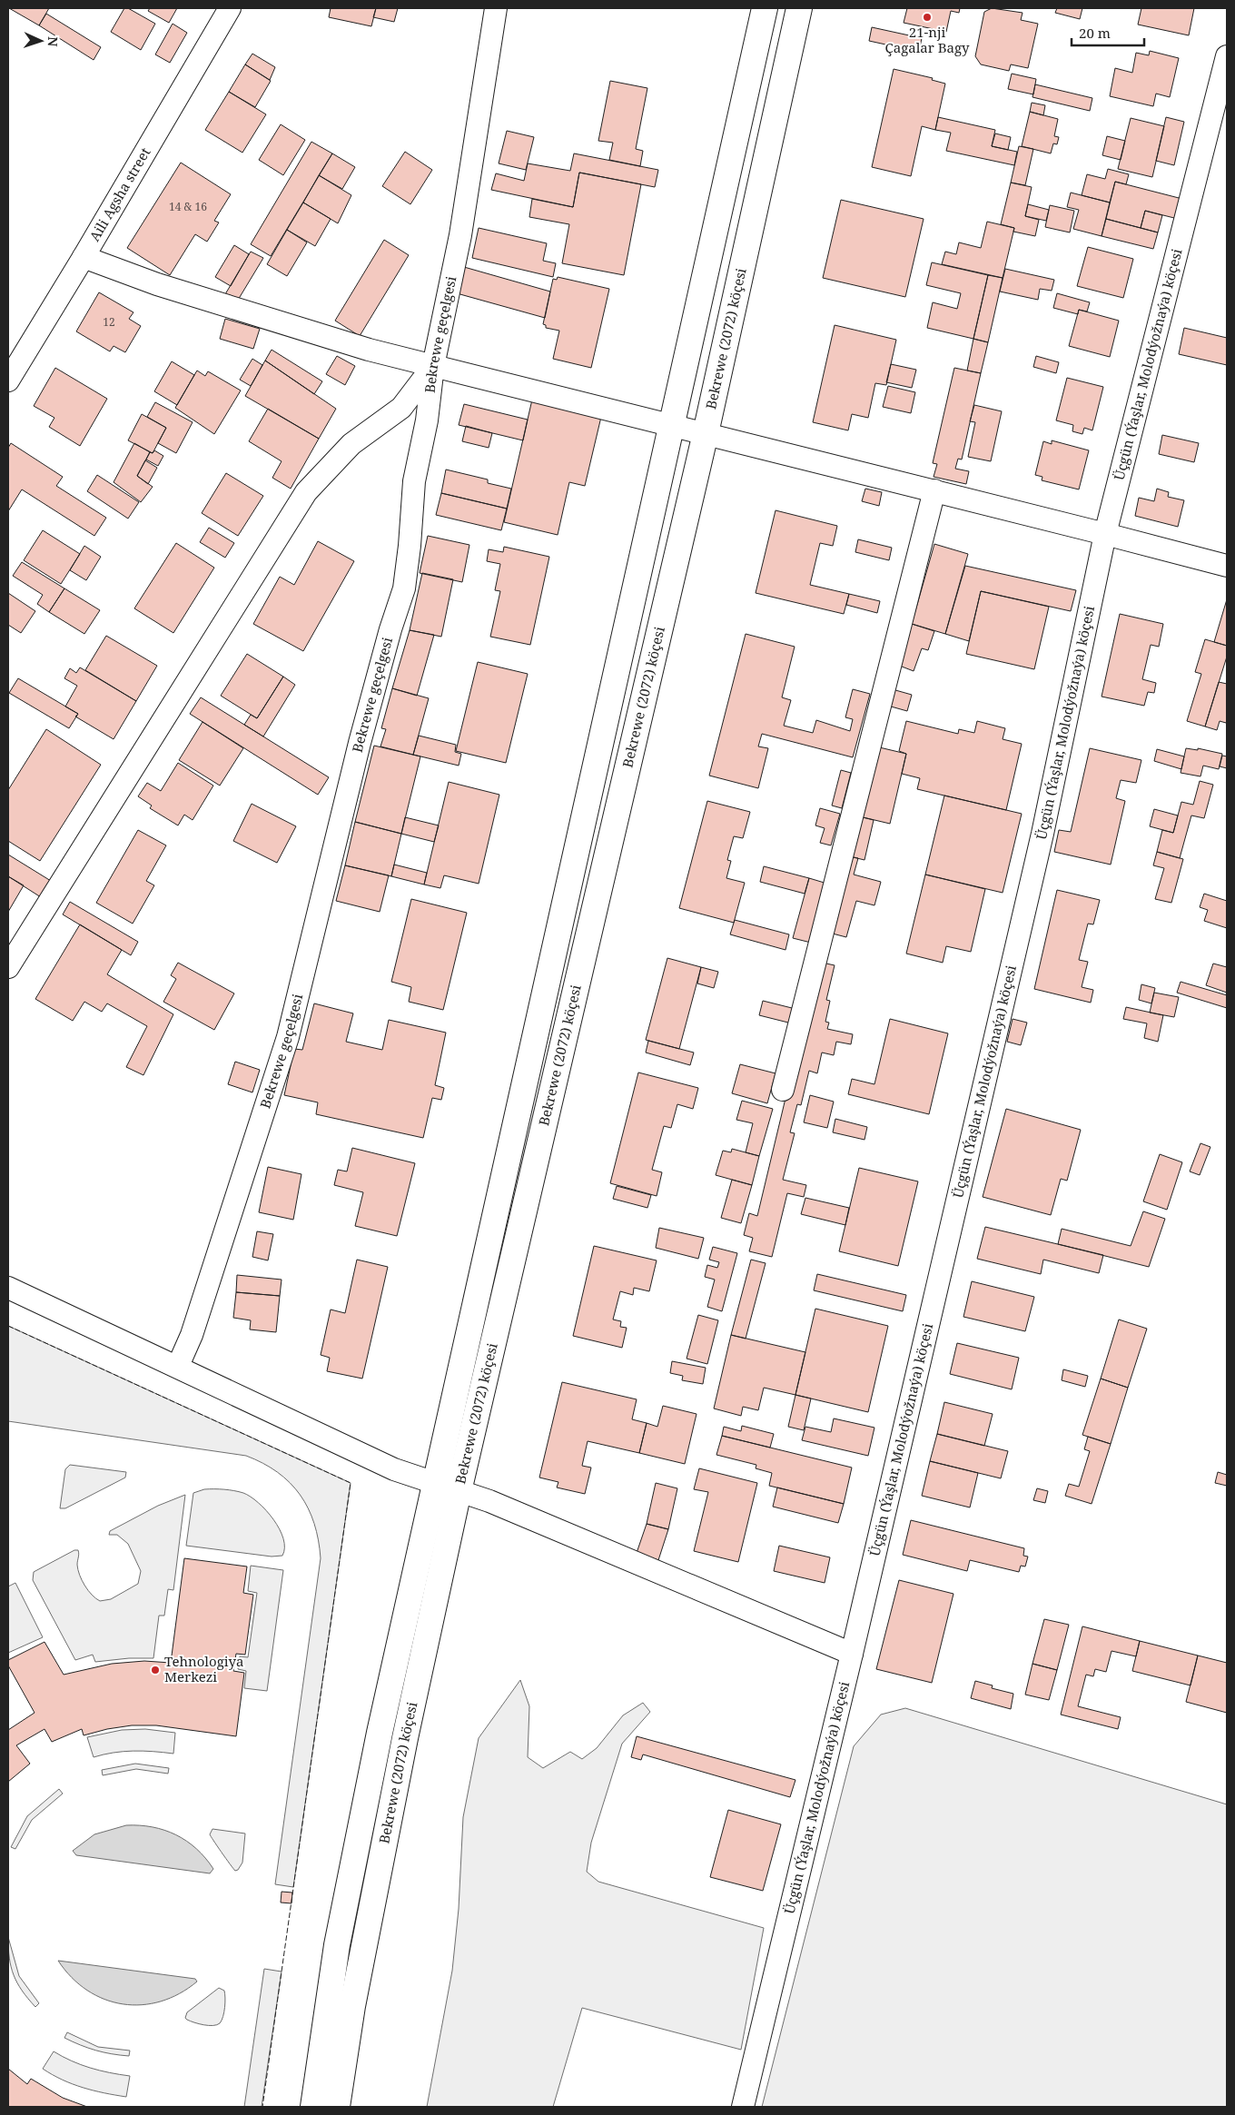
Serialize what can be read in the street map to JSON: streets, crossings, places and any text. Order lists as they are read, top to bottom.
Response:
{
  "streets": {
    "main road": ["Bekrewe (2072) köçesi"],
    "street": ["Aili Agsha street", "Bekrewe geçelgesi", "Üçgün (Ýaşlar, Molodýožnaýa) köçesi"]
  },
  "places": ["21-nji Çagalar Bagy", "Tehnologiya Merkezi"],
  "house_numbers": ["14 & 16", "12"],
  "scale_bar": "20 m",
  "north": "right"
}
